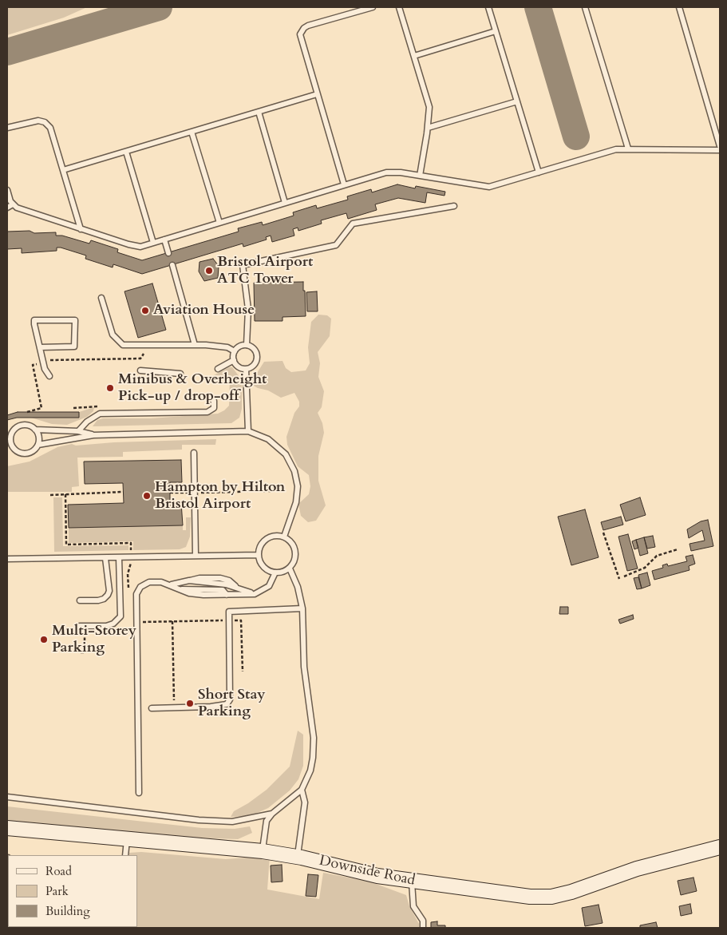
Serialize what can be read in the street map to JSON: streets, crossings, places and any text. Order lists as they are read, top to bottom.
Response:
{
  "streets": {
    "street": ["Downside Road"]
  },
  "places": [
    "Bristol Airport ATC Tower",
    "Aviation House",
    "Minibus & Overheight Pick-up / drop-off",
    "Hampton by Hilton Bristol Airport",
    "Multi-Storey Parking",
    "Short Stay Parking"
  ],
  "legend": ["Road", "Park", "Building"]
}
